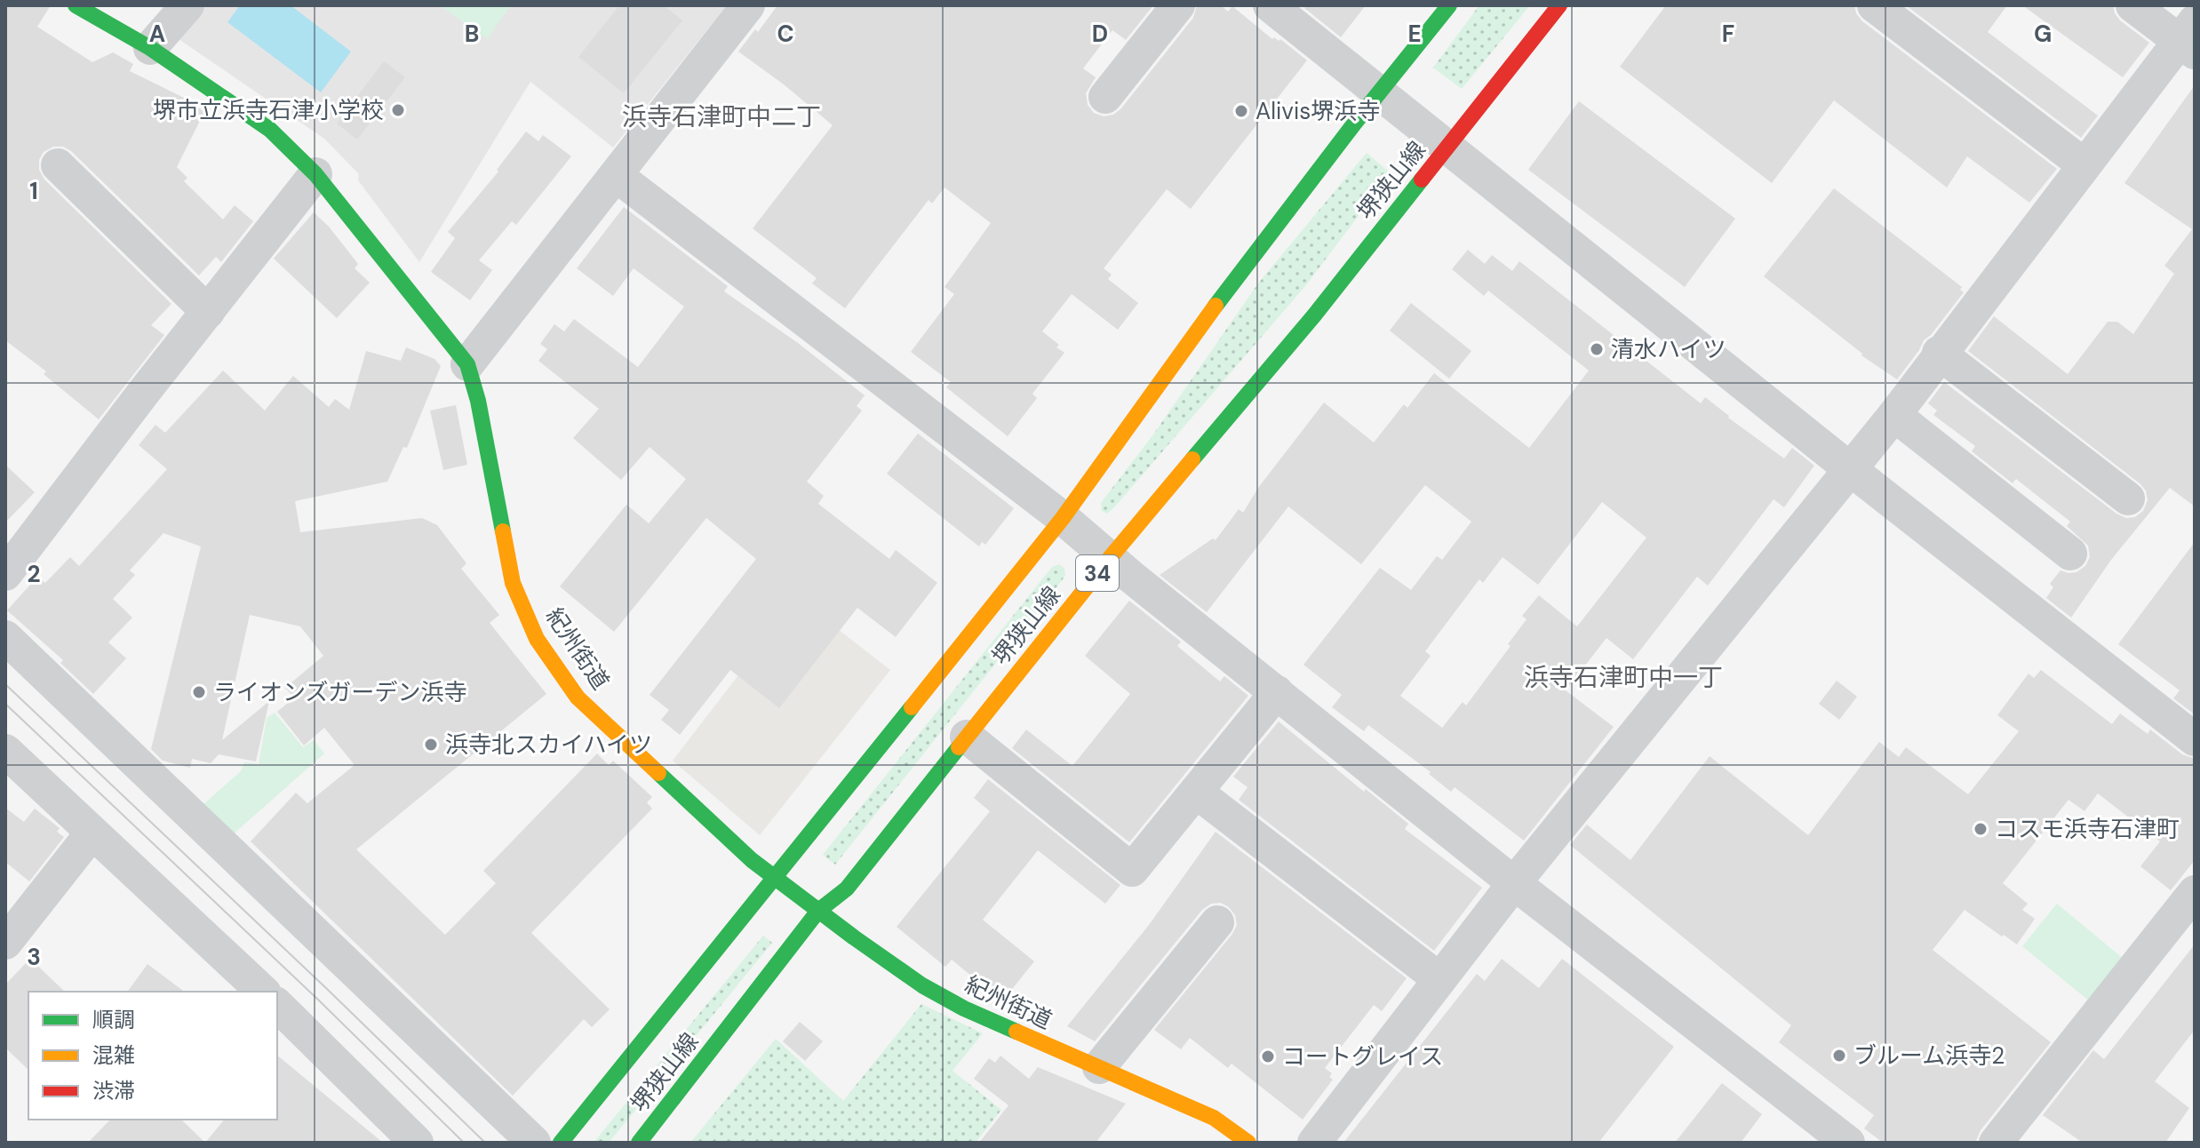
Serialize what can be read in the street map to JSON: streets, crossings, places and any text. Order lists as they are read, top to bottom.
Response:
{
  "streets": {
    "main road": ["堺狭山線", "34", "紀州街道"]
  },
  "crossings": [
    ["堺狭山線", "紀州街道"]
  ],
  "districts": ["浜寺石津町中二丁", "浜寺石津町中一丁"],
  "places": [
    "堺市立浜寺石津小学校",
    "Alivis堺浜寺",
    "清水ハイツ",
    "ライオンズガーデン浜寺",
    "浜寺北スカイハイツ",
    "コスモ浜寺石津町",
    "ブルーム浜寺2",
    "コートグレイス"
  ],
  "legend": ["順調", "混雑", "渋滞"],
  "grid": {
    "columns": [
      "A",
      "B",
      "C",
      "D",
      "E",
      "F",
      "G"
    ],
    "rows": ["1", "2", "3"]
  }
}
